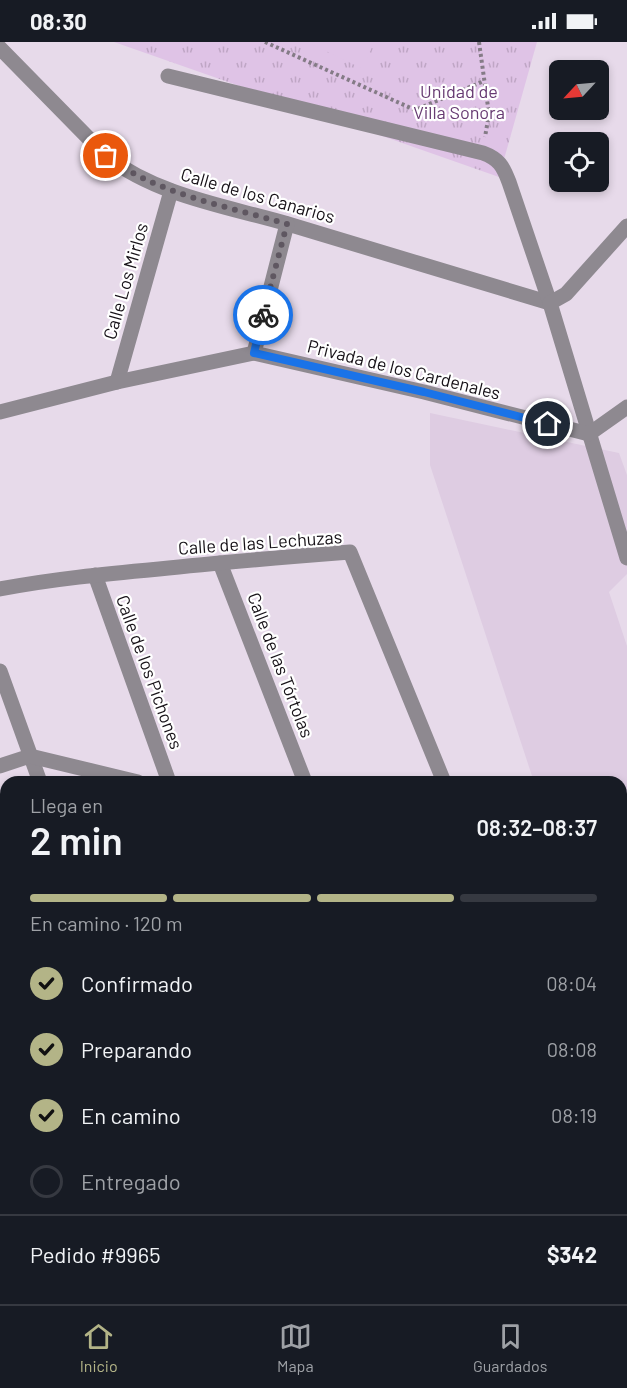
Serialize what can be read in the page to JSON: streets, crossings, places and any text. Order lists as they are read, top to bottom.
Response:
{
  "streets": {
    "street": [
      "Calle de los Canarios",
      "Calle Los Mirlos",
      "Privada de los Cardenales",
      "Calle de las Lechuzas",
      "Calle de las Tórtolas",
      "Calle de los Pichones"
    ]
  },
  "crossings": [
    ["Calle de los Canarios", "Calle Los Mirlos"],
    ["Calle Los Mirlos", "Privada de los Cardenales"],
    ["Calle de las Lechuzas", "Calle de las Tórtolas"],
    ["Calle de las Lechuzas", "Calle de los Pichones"]
  ],
  "parks": ["Unidad de Villa Sonora"],
  "north": "bottom left",
  "page": {
    "status": "08:30",
    "heading": ["2 min", "Llega en", "08:32–08:37"],
    "panel": ["Pedido #9965", "$342"],
    "bar": "En camino · 120 m",
    "list": [
      ["Confirmado", "08:04"],
      ["Preparando", "08:08"],
      ["En camino", "08:19"],
      "Entregado"
    ],
    "tabs": ["Inicio", "Mapa", "Guardados"]
  }
}
